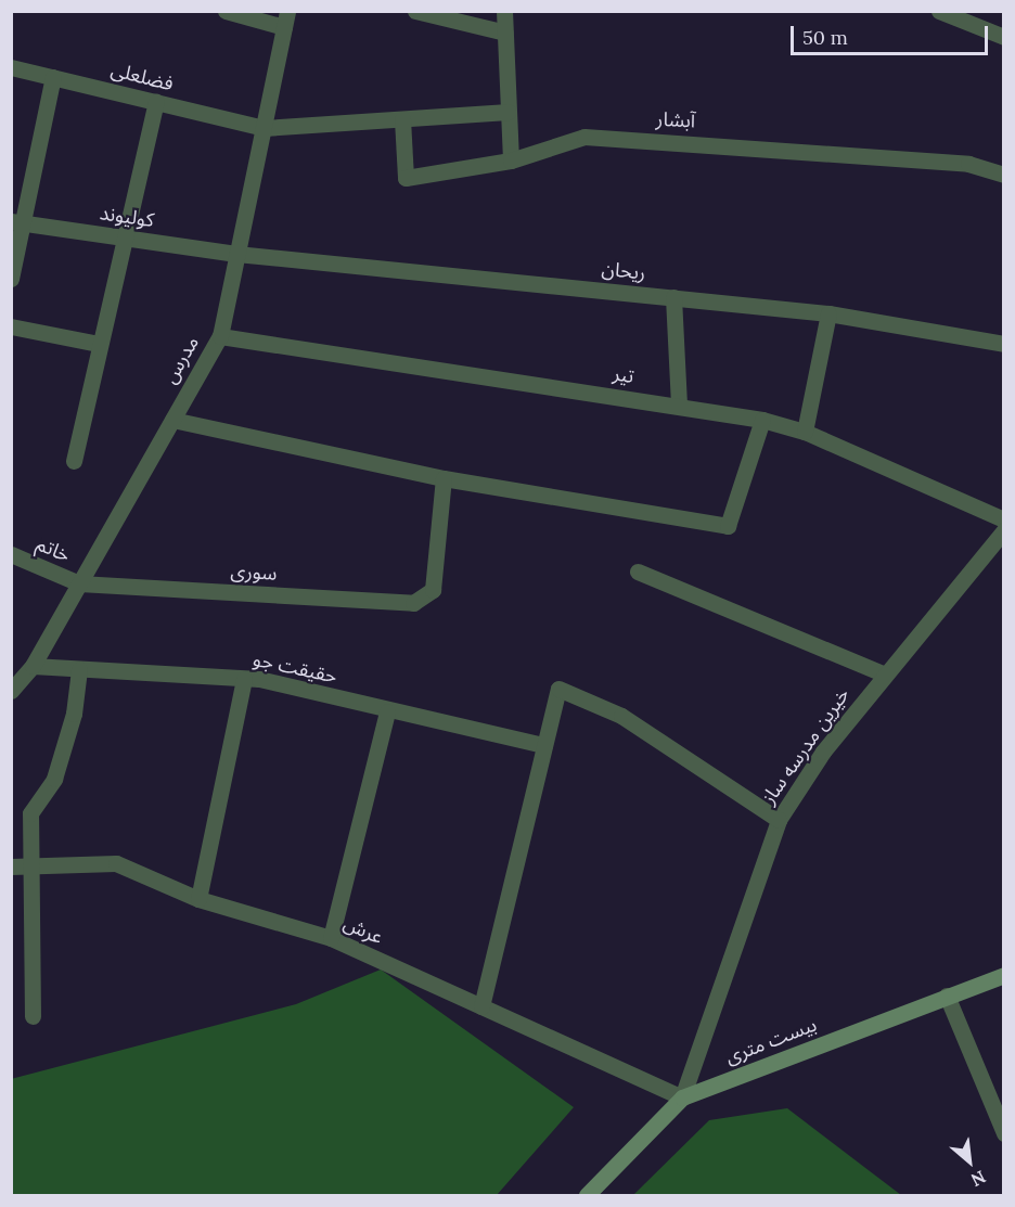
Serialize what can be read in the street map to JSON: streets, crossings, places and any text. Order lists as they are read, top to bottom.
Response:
{
  "streets": {
    "street": [
      "فضلعلی",
      "آبشار",
      "کولیوند",
      "ریحان",
      "مدرس",
      "تیر",
      "خاتم",
      "سوری",
      "حقیقت جو",
      "خیرین مدرسه ساز",
      "عرش",
      "بیست متری"
    ]
  },
  "crossings": [
    ["فضلعلی", "آبشار"],
    ["فضلعلی", "مدرس"],
    ["کولیوند", "ریحان"],
    ["کولیوند", "مدرس"],
    ["ریحان", "مدرس"],
    ["مدرس", "تیر"],
    ["مدرس", "خاتم"],
    ["مدرس", "سوری"],
    ["مدرس", "حقیقت جو"],
    ["خاتم", "سوری"],
    ["خیرین مدرسه ساز", "عرش"],
    ["خیرین مدرسه ساز", "بیست متری"],
    ["عرش", "بیست متری"]
  ],
  "scale_bar": "50 m",
  "north": "bottom right"
}
